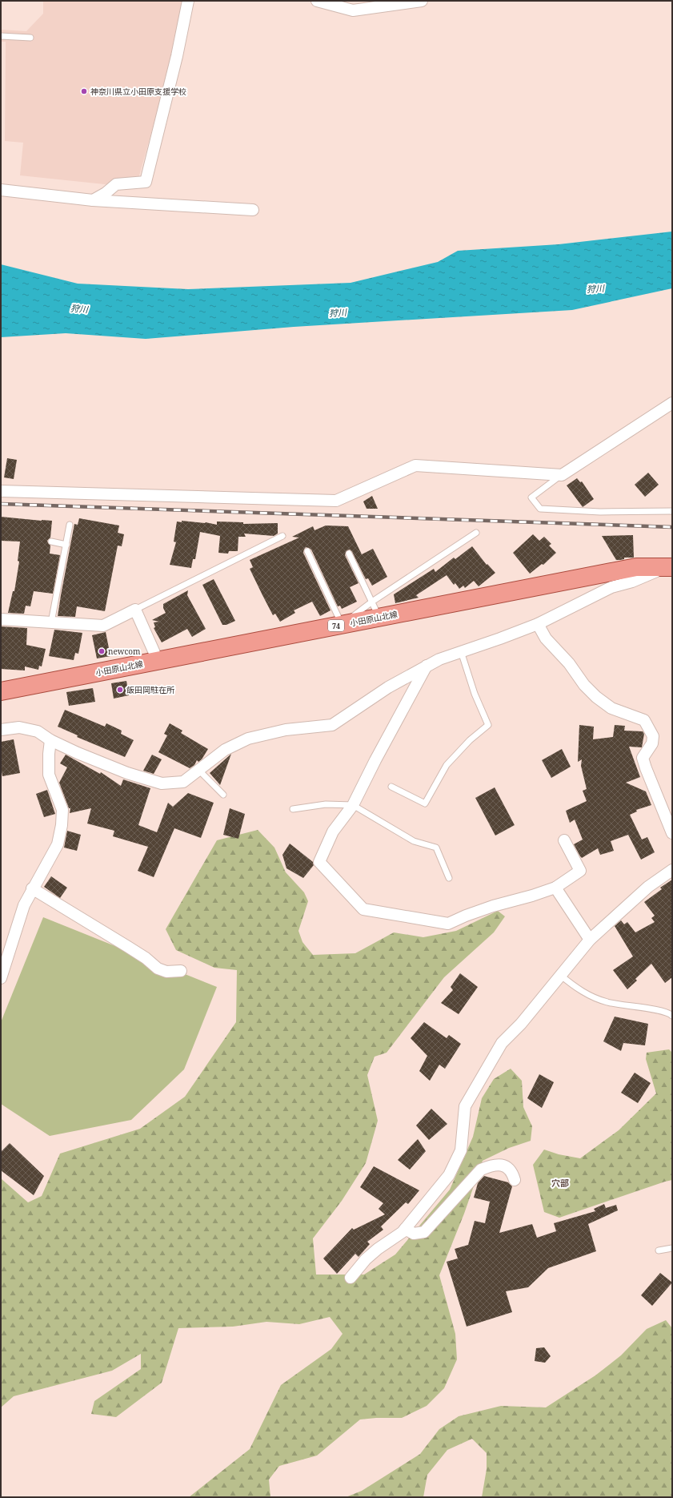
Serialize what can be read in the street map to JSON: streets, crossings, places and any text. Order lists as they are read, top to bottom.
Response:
{
  "streets": {
    "main road": ["小田原山北線", "74"]
  },
  "districts": ["穴部"],
  "water": ["狩川"],
  "places": ["神奈川県立小田原支援学校", "newcom", "飯田岡駐在所"]
}
